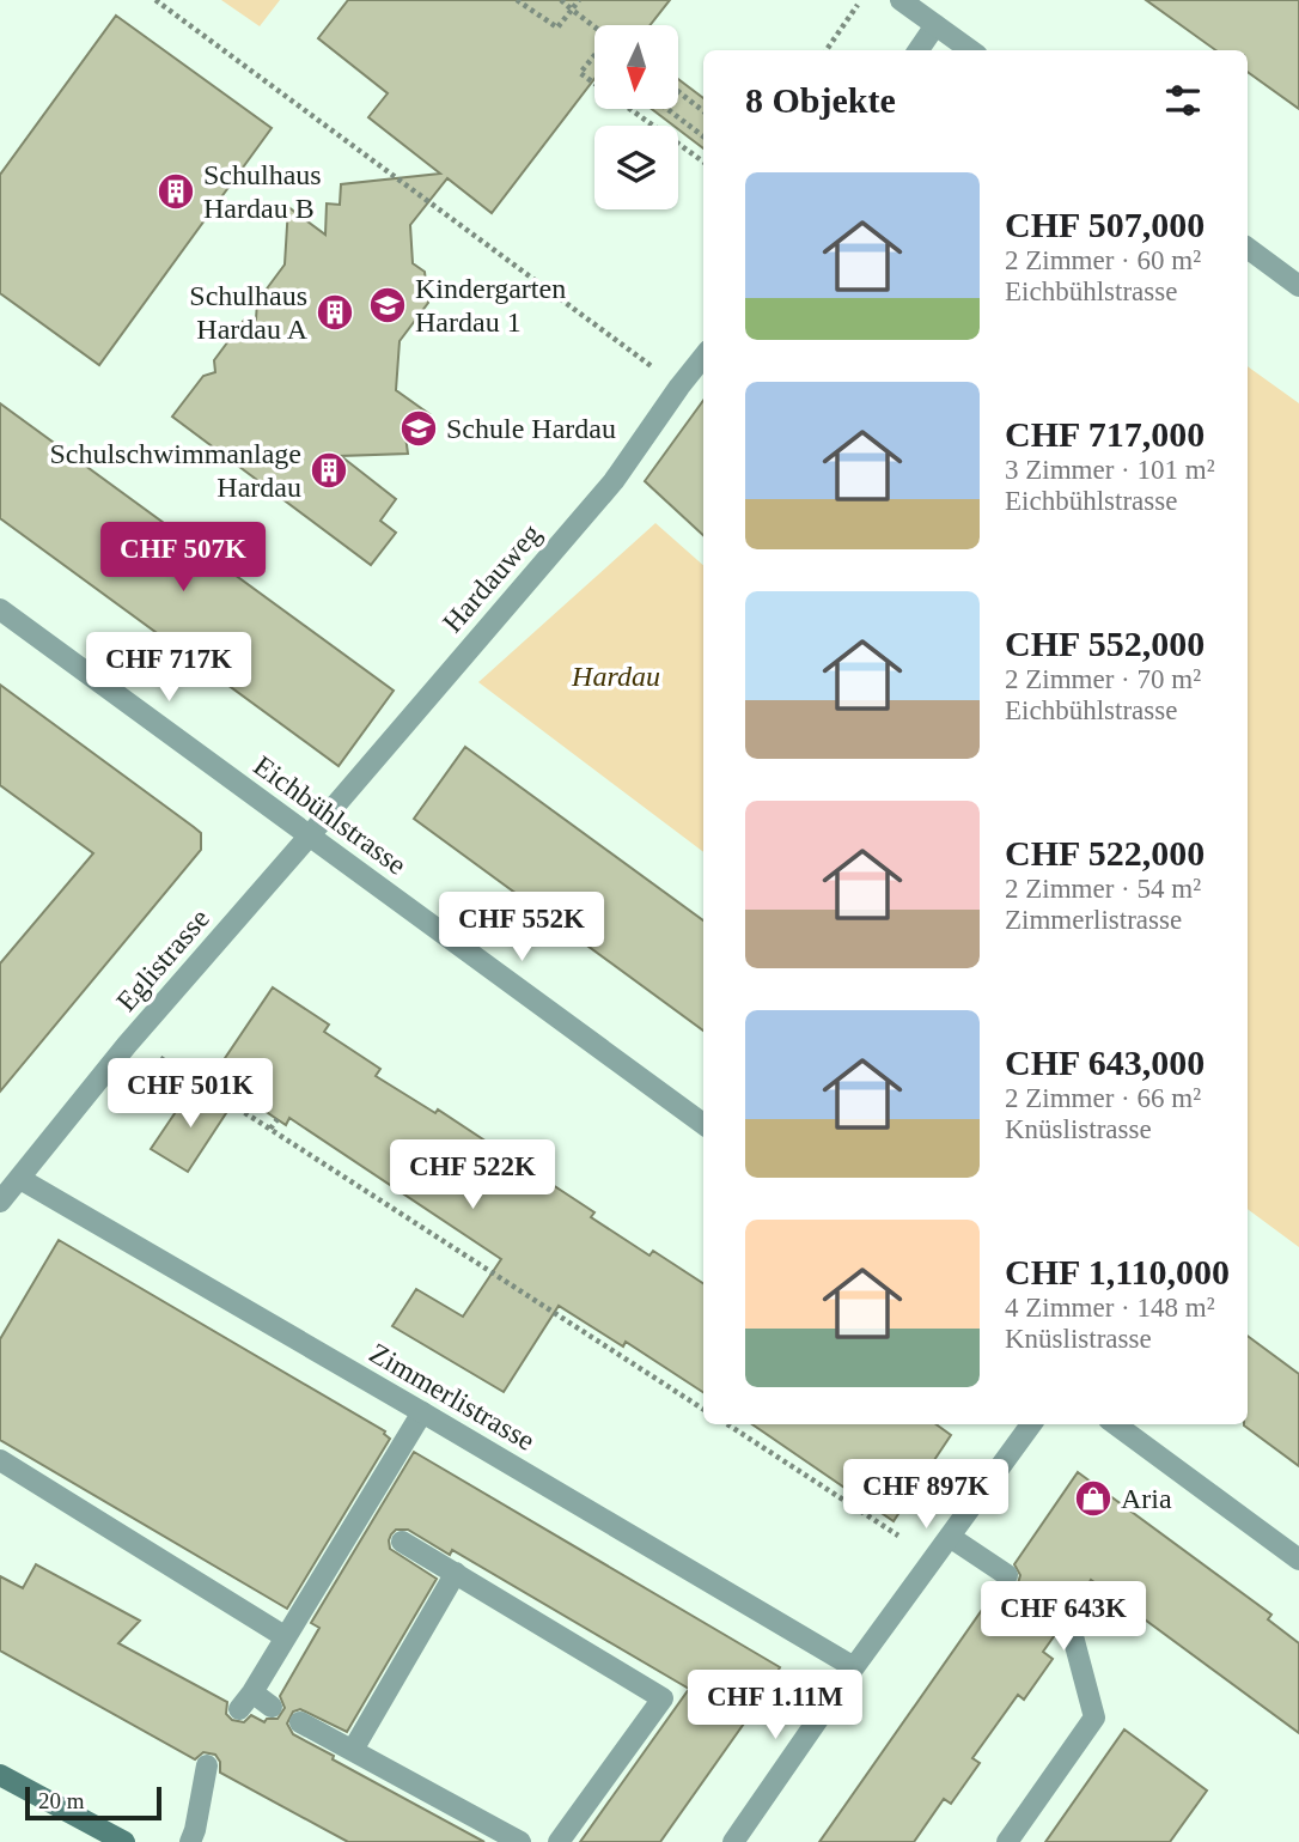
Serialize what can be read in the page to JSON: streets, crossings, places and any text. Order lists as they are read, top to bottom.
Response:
{
  "streets": {
    "street": [
      "Hardauweg",
      "Eichbühlstrasse",
      "Eglistrasse",
      "Zimmerlistrasse"
    ]
  },
  "crossings": [
    ["Hardauweg", "Eichbühlstrasse"],
    ["Hardauweg", "Eglistrasse"],
    ["Eichbühlstrasse", "Eglistrasse"],
    ["Eglistrasse", "Zimmerlistrasse"]
  ],
  "parks": ["Hardau"],
  "places": {
    "building": ["Schulhaus Hardau B", "Schulhaus Hardau A", "Schulschwimmanlage Hardau"],
    "school or university": ["Kindergarten Hardau 1", "Schule Hardau"],
    "shop": ["Aria"]
  },
  "scale_bar": "20 m",
  "north": "bottom",
  "page": {
    "heading": "8 Objekte",
    "list": [
      {
        "name": "CHF 507,000",
        "note": "2 Zimmer · 60 m² · Eichbühlstrasse"
      },
      {
        "name": "CHF 717,000",
        "note": "3 Zimmer · 101 m² · Eichbühlstrasse"
      },
      {
        "name": "CHF 552,000",
        "note": "2 Zimmer · 70 m² · Eichbühlstrasse"
      },
      {
        "name": "CHF 522,000",
        "note": "2 Zimmer · 54 m² · Zimmerlistrasse"
      },
      {
        "name": "CHF 643,000",
        "note": "2 Zimmer · 66 m² · Knüslistrasse"
      },
      {
        "name": "CHF 1,110,000",
        "note": "4 Zimmer · 148 m² · Knüslistrasse"
      }
    ],
    "price": [
      "CHF 507K",
      "CHF 717K",
      "CHF 552K",
      "CHF 501K",
      "CHF 522K",
      "CHF 897K",
      "CHF 643K",
      "CHF 1.11M"
    ],
    "scale": "20 m"
  }
}
